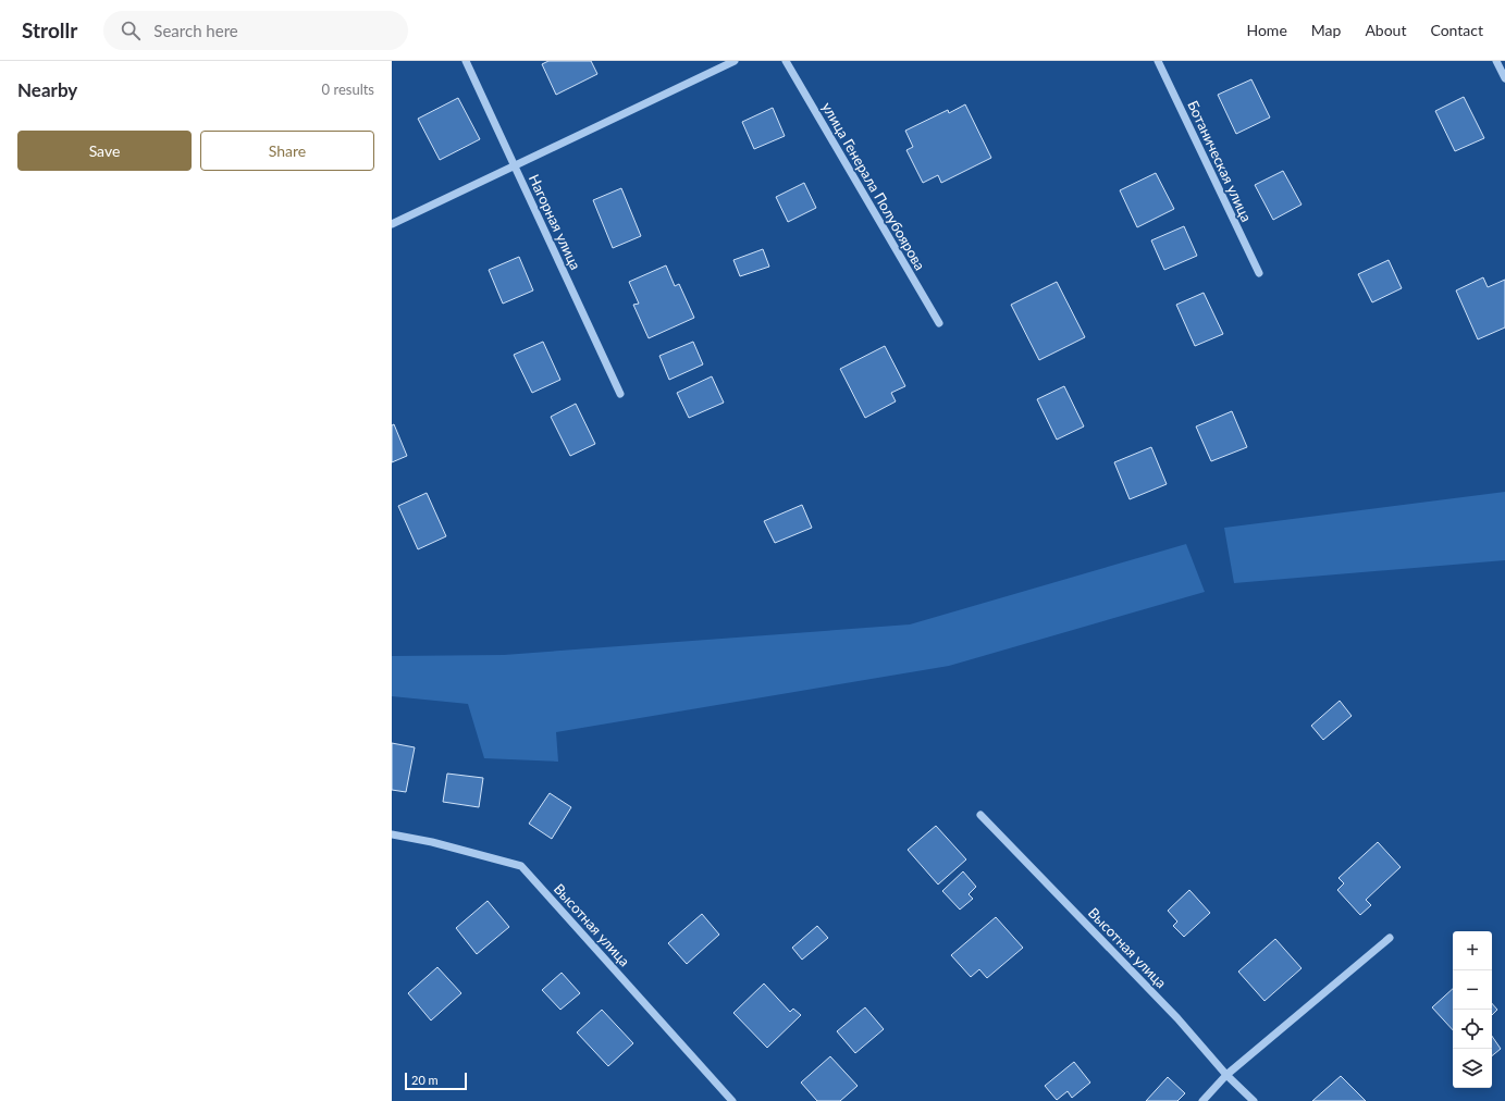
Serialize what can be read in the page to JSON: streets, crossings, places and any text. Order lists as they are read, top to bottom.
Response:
{
  "streets": {
    "street": [
      "Ботаническая улица",
      "улица Генерала Полубоярова",
      "Нагорная улица",
      "Высотная улица"
    ]
  },
  "scale_bar": "20 m",
  "page": {
    "header": "Strollr",
    "search": "Search here",
    "nav": [
      "Home",
      "Map",
      "About",
      "Contact"
    ],
    "heading": ["Nearby", "0 results"],
    "buttons": ["Save", "Share"],
    "map_buttons": ["+", "−"],
    "scale": "20 m"
  }
}
